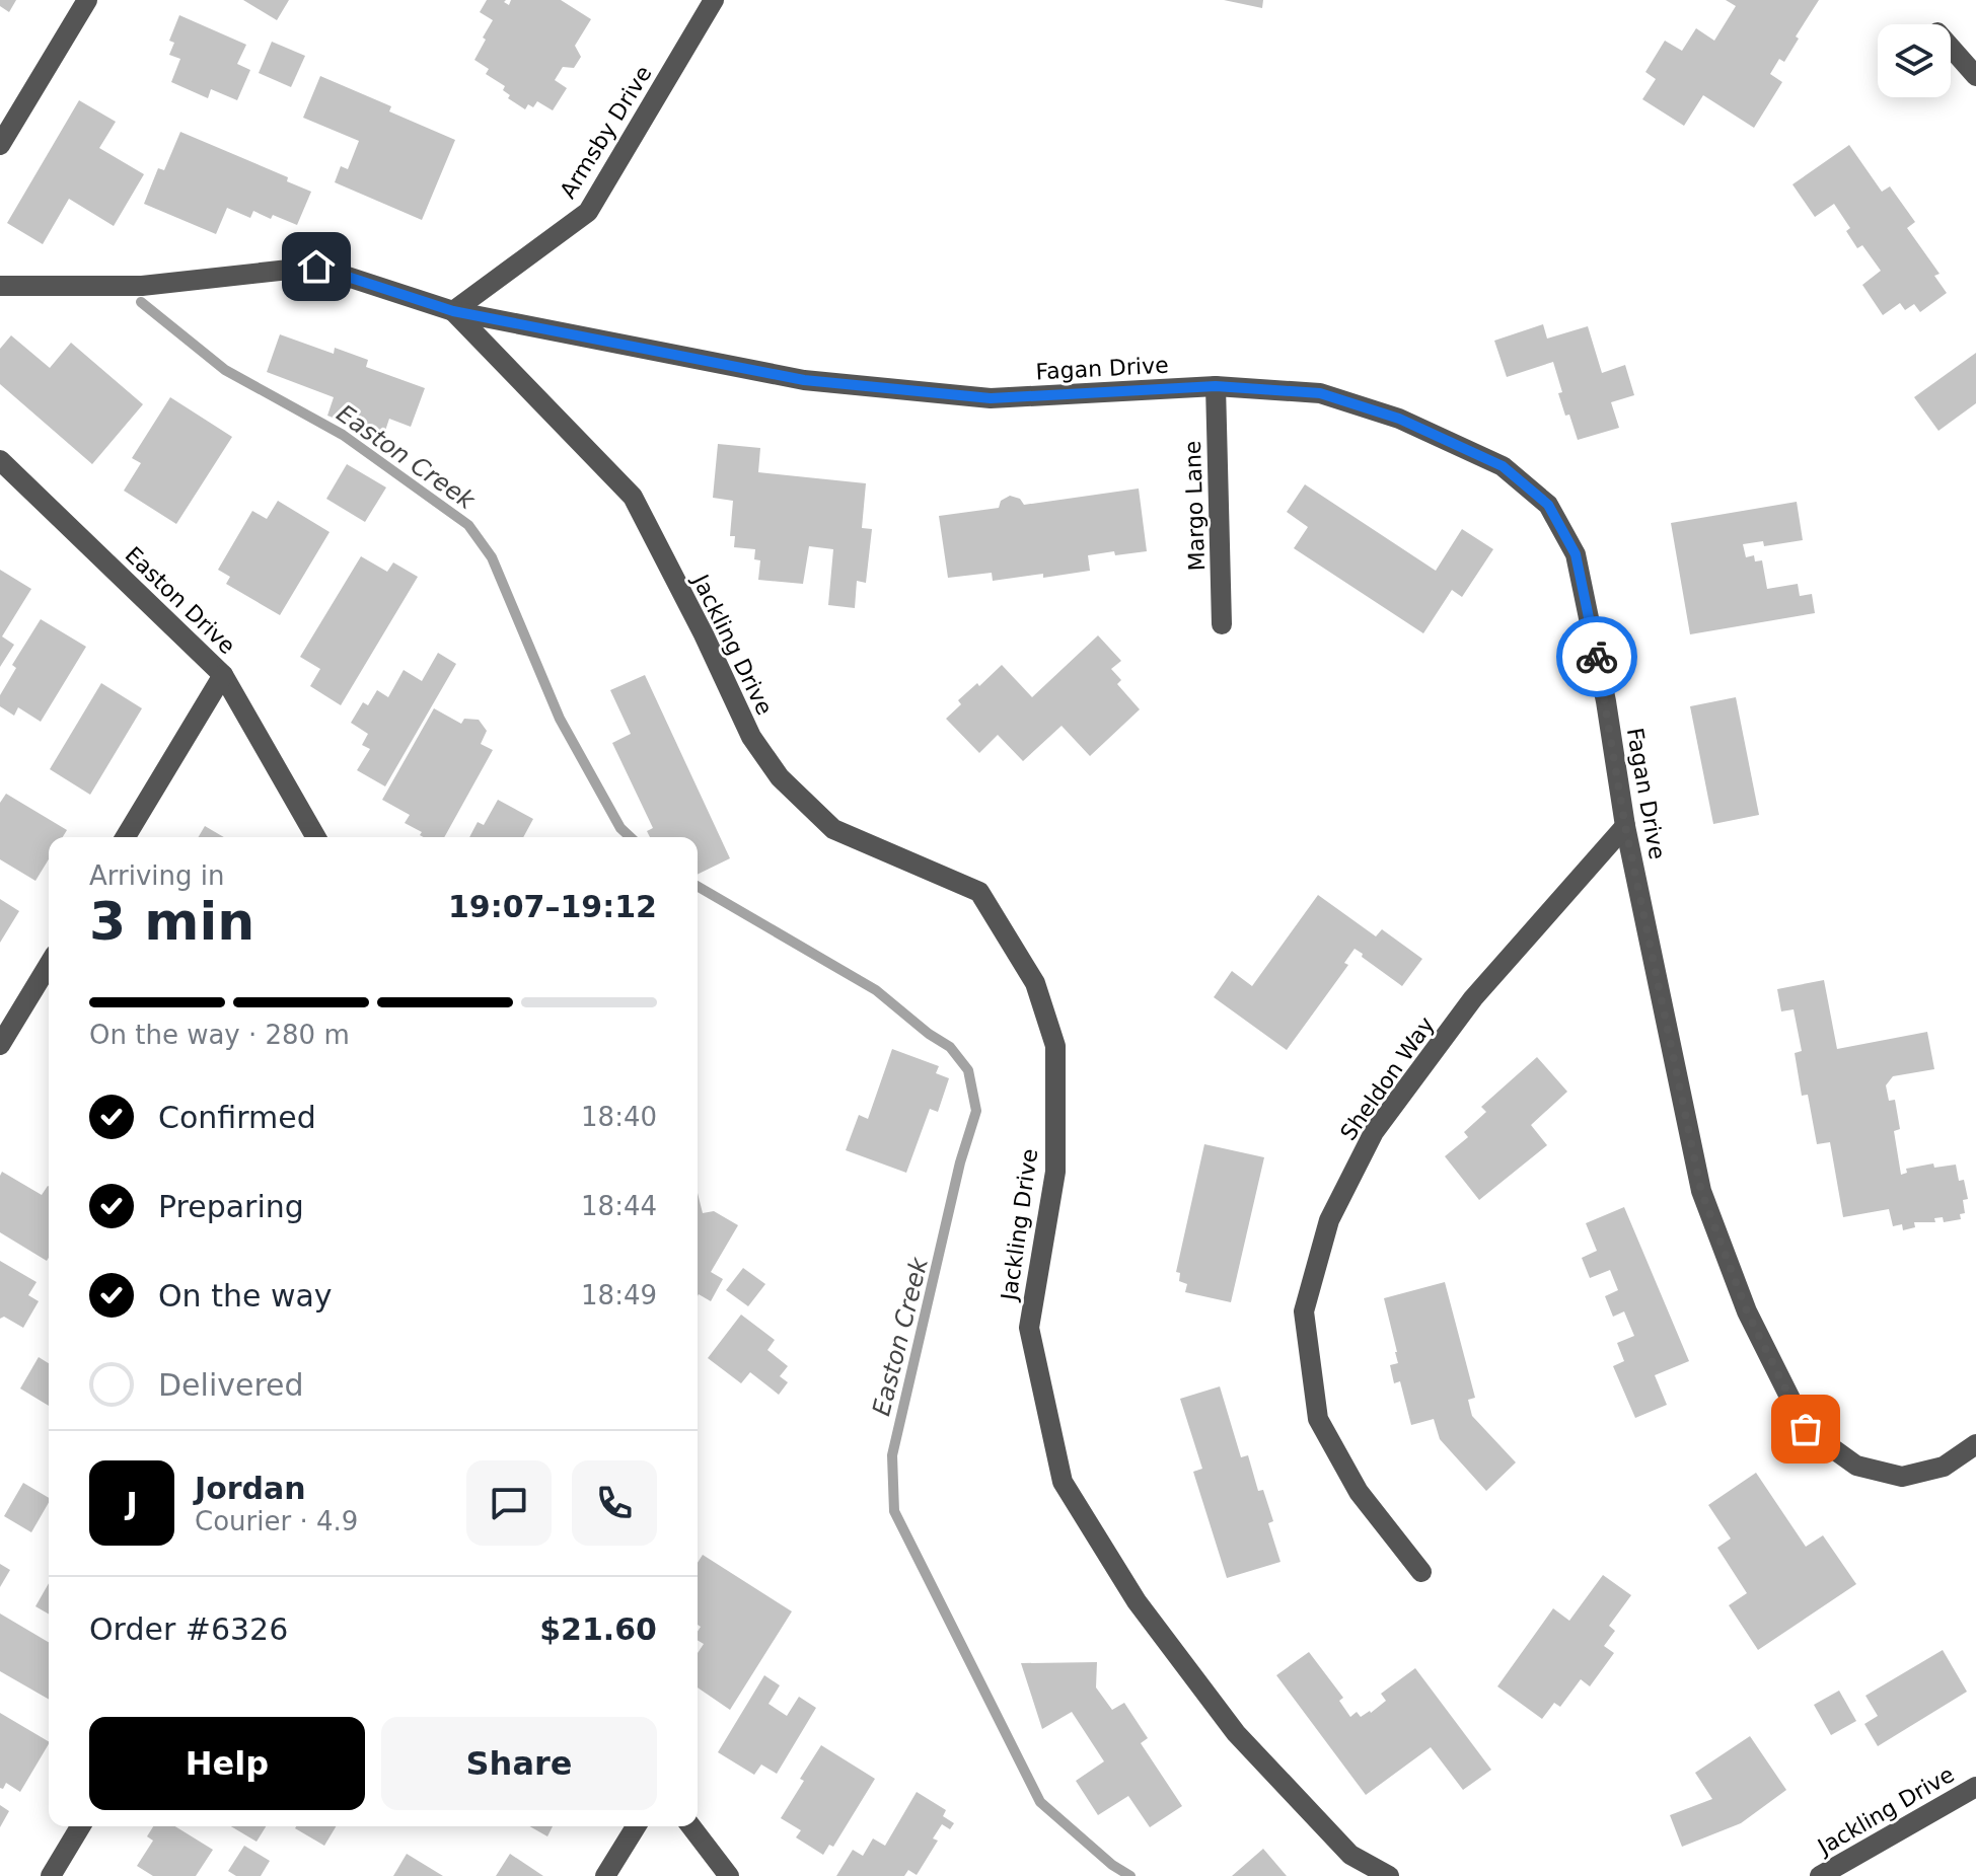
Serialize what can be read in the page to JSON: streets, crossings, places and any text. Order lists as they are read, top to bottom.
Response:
{
  "streets": {
    "street": [
      "Armsby Drive",
      "Fagan Drive",
      "Margo Lane",
      "Easton Drive",
      "Jackling Drive",
      "Sheldon Way"
    ]
  },
  "crossings": [
    ["Armsby Drive", "Fagan Drive"],
    ["Armsby Drive", "Jackling Drive"],
    ["Fagan Drive", "Margo Lane"],
    ["Fagan Drive", "Jackling Drive"],
    ["Fagan Drive", "Sheldon Way"]
  ],
  "water": ["Easton Creek"],
  "page": {
    "heading": ["3 min", "Arriving in", "19:07–19:12"],
    "panel": [
      "Jordan",
      "Courier · 4.9",
      "Order #6326",
      "$21.60"
    ],
    "bar": "On the way · 280 m",
    "list": [
      ["Confirmed", "18:40"],
      ["Preparing", "18:44"],
      ["On the way", "18:49"],
      "Delivered"
    ],
    "round": "J",
    "buttons": ["Help", "Share"]
  }
}
